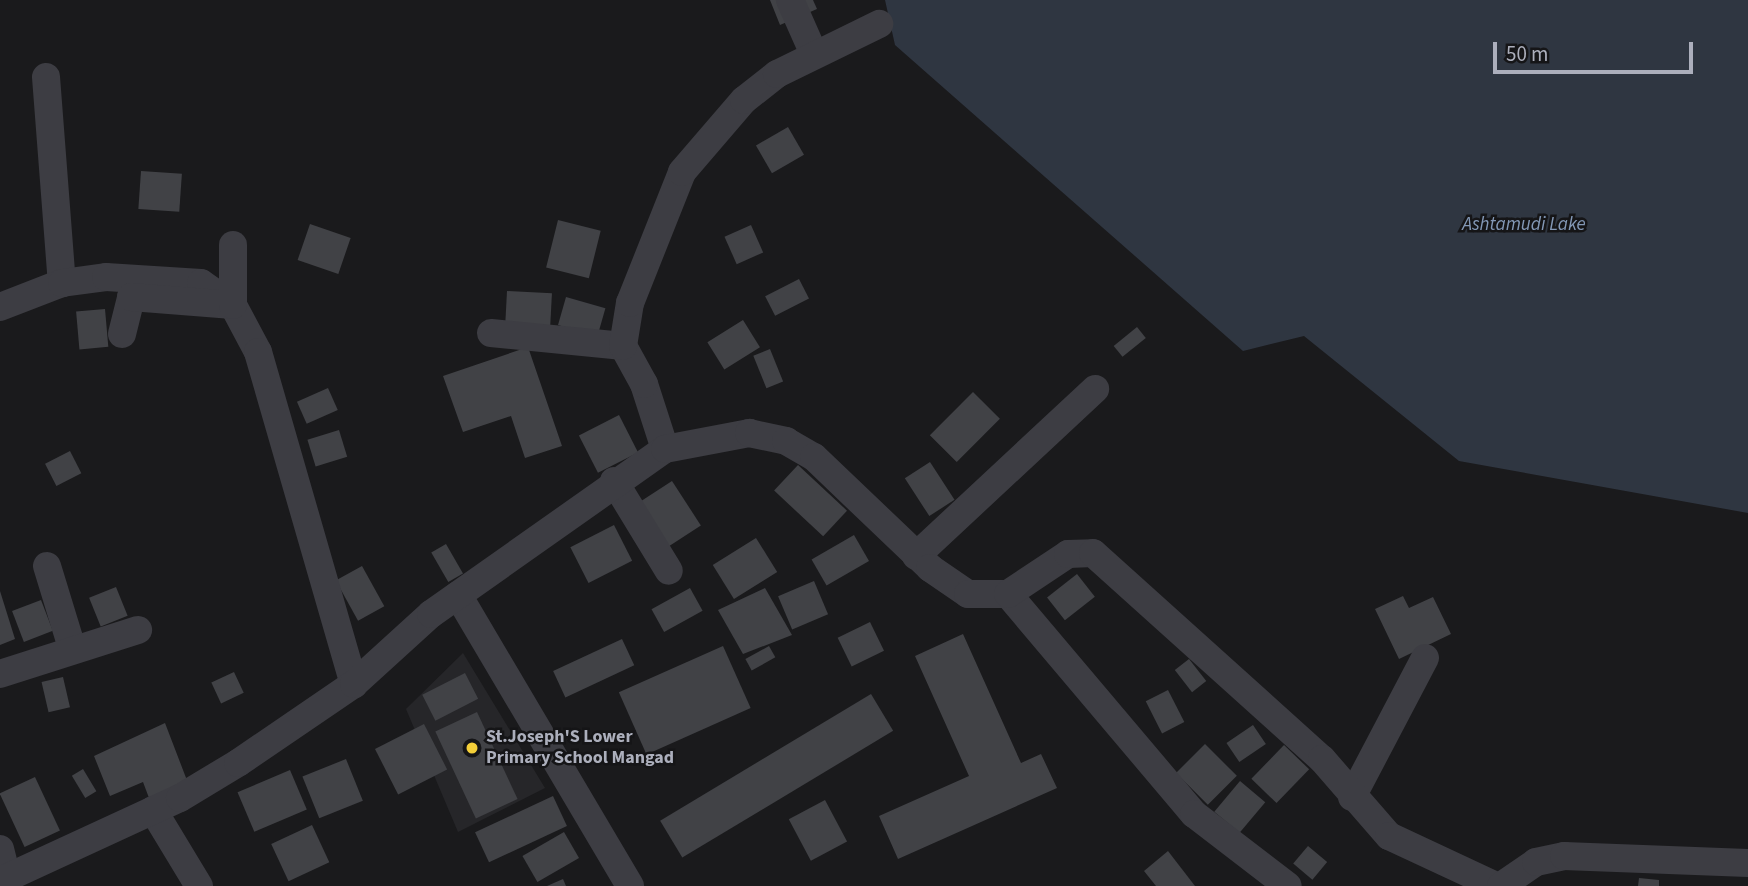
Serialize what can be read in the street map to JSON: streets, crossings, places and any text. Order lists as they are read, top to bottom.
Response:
{
  "water": ["Ashtamudi Lake"],
  "places": ["St.Joseph'S Lower Primary School Mangad"],
  "scale_bar": "50 m"
}
